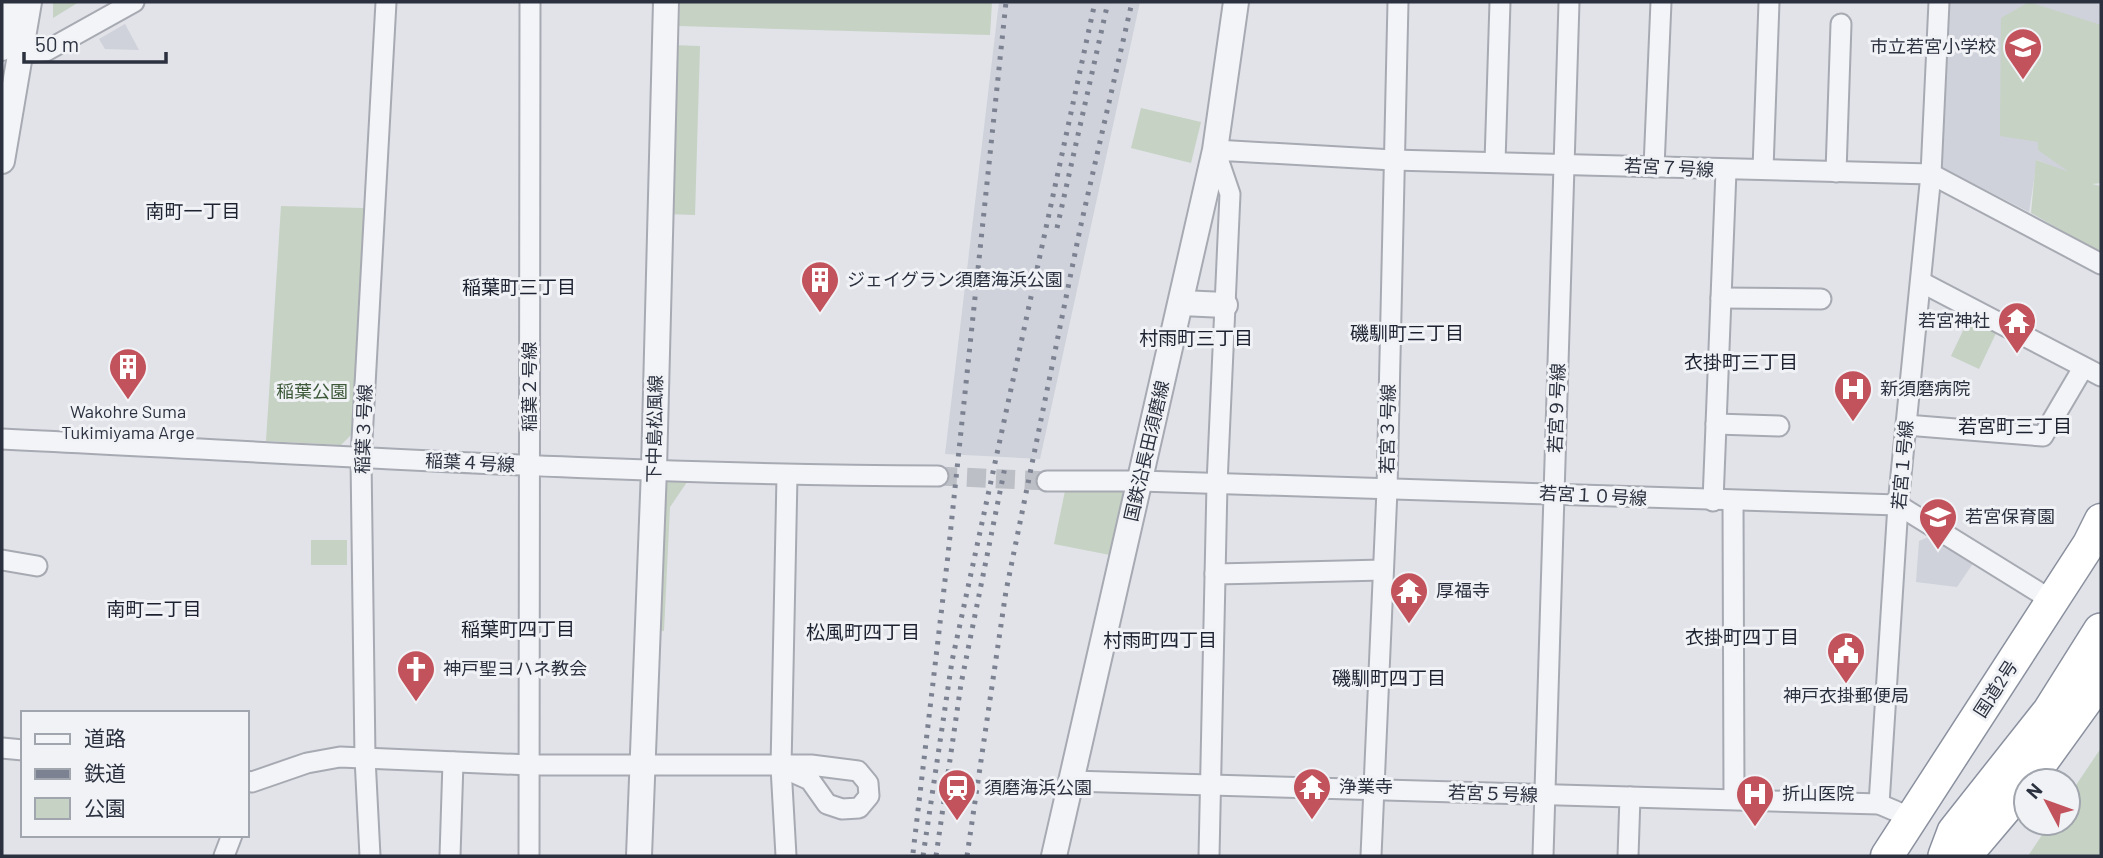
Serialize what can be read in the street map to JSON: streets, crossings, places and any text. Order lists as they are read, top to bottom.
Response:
{
  "streets": {
    "highway": ["国道2号"],
    "street": [
      "若宮７号線",
      "稲葉２号線",
      "若宮９号線",
      "稲葉３号線",
      "下中島松風線",
      "若宮３号線",
      "国鉄沿長田須磨線",
      "稲葉４号線",
      "若宮１号線",
      "若宮１０号線",
      "若宮５号線"
    ]
  },
  "crossings": [
    ["若宮７号線", "若宮９号線"],
    ["若宮７号線", "若宮３号線"],
    ["若宮７号線", "国鉄沿長田須磨線"],
    ["若宮７号線", "若宮１号線"],
    ["稲葉２号線", "稲葉４号線"],
    ["若宮９号線", "若宮１０号線"],
    ["若宮９号線", "若宮５号線"],
    ["稲葉３号線", "稲葉４号線"],
    ["下中島松風線", "稲葉４号線"],
    ["若宮３号線", "若宮１０号線"],
    ["若宮３号線", "若宮５号線"],
    ["国鉄沿長田須磨線", "若宮１０号線"],
    ["国鉄沿長田須磨線", "若宮５号線"],
    ["若宮１号線", "若宮１０号線"],
    ["若宮１号線", "若宮５号線"],
    ["国道2号", "若宮５号線"]
  ],
  "districts": [
    "南町一丁目",
    "稲葉町三丁目",
    "磯馴町三丁目",
    "村雨町三丁目",
    "衣掛町三丁目",
    "若宮町三丁目",
    "南町二丁目",
    "稲葉町四丁目",
    "松風町四丁目",
    "衣掛町四丁目",
    "村雨町四丁目",
    "磯馴町四丁目"
  ],
  "parks": ["稲葉公園"],
  "places": {
    "school or university": ["市立若宮小学校", "若宮保育園"],
    "building": ["ジェイグラン須磨海浜公園", "Wakohre Suma Tukimiyama Arge"],
    "temple": ["若宮神社", "厚福寺", "浄業寺"],
    "hospital": ["新須磨病院", "折山医院"],
    "public building": ["神戸衣掛郵便局"],
    "church": ["神戸聖ヨハネ教会"],
    "station": ["須磨海浜公園"]
  },
  "legend": ["道路", "鉄道", "公園"],
  "scale_bar": "50 m",
  "north": "top left"
}
